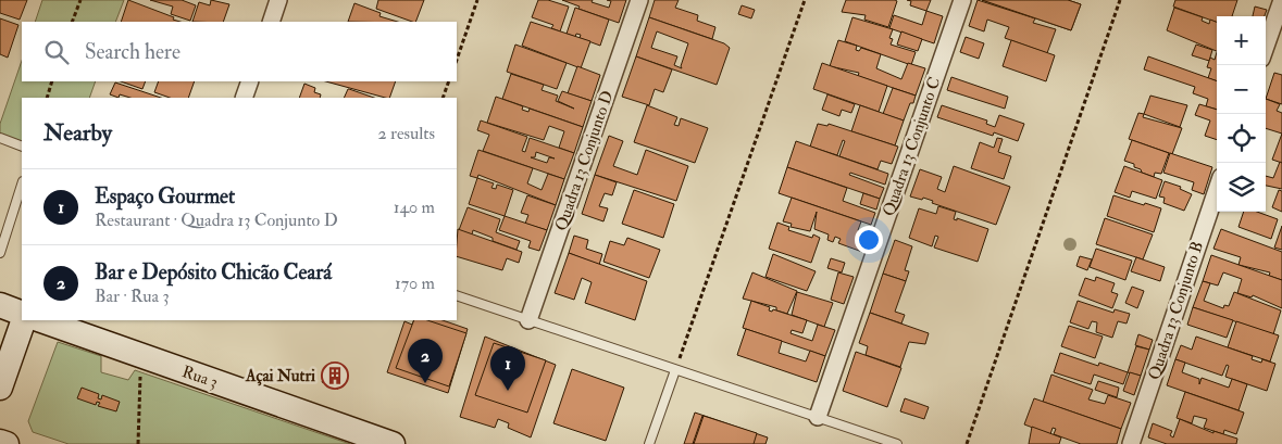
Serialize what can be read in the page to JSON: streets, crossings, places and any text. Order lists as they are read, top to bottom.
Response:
{
  "streets": {
    "main road": ["Rua 3"],
    "street": ["Quadra 13 Conjunto C", "Quadra 13 Conjunto D", "Quadra 13 Conjunto B"]
  },
  "places": {
    "building": ["Açai Nutri"]
  },
  "page": {
    "map_buttons": ["+", "−"],
    "search": "Search here",
    "heading": ["Nearby", "2 results"],
    "list": [
      {
        "mark": "1",
        "name": "Espaço Gourmet",
        "note": "Restaurant · Quadra 13 Conjunto D",
        "value": "140 m"
      },
      {
        "mark": "2",
        "name": "Bar e Depósito Chicão Ceará",
        "note": "Bar · Rua 3",
        "value": "170 m"
      }
    ],
    "pins": ["2", "1"]
  }
}
